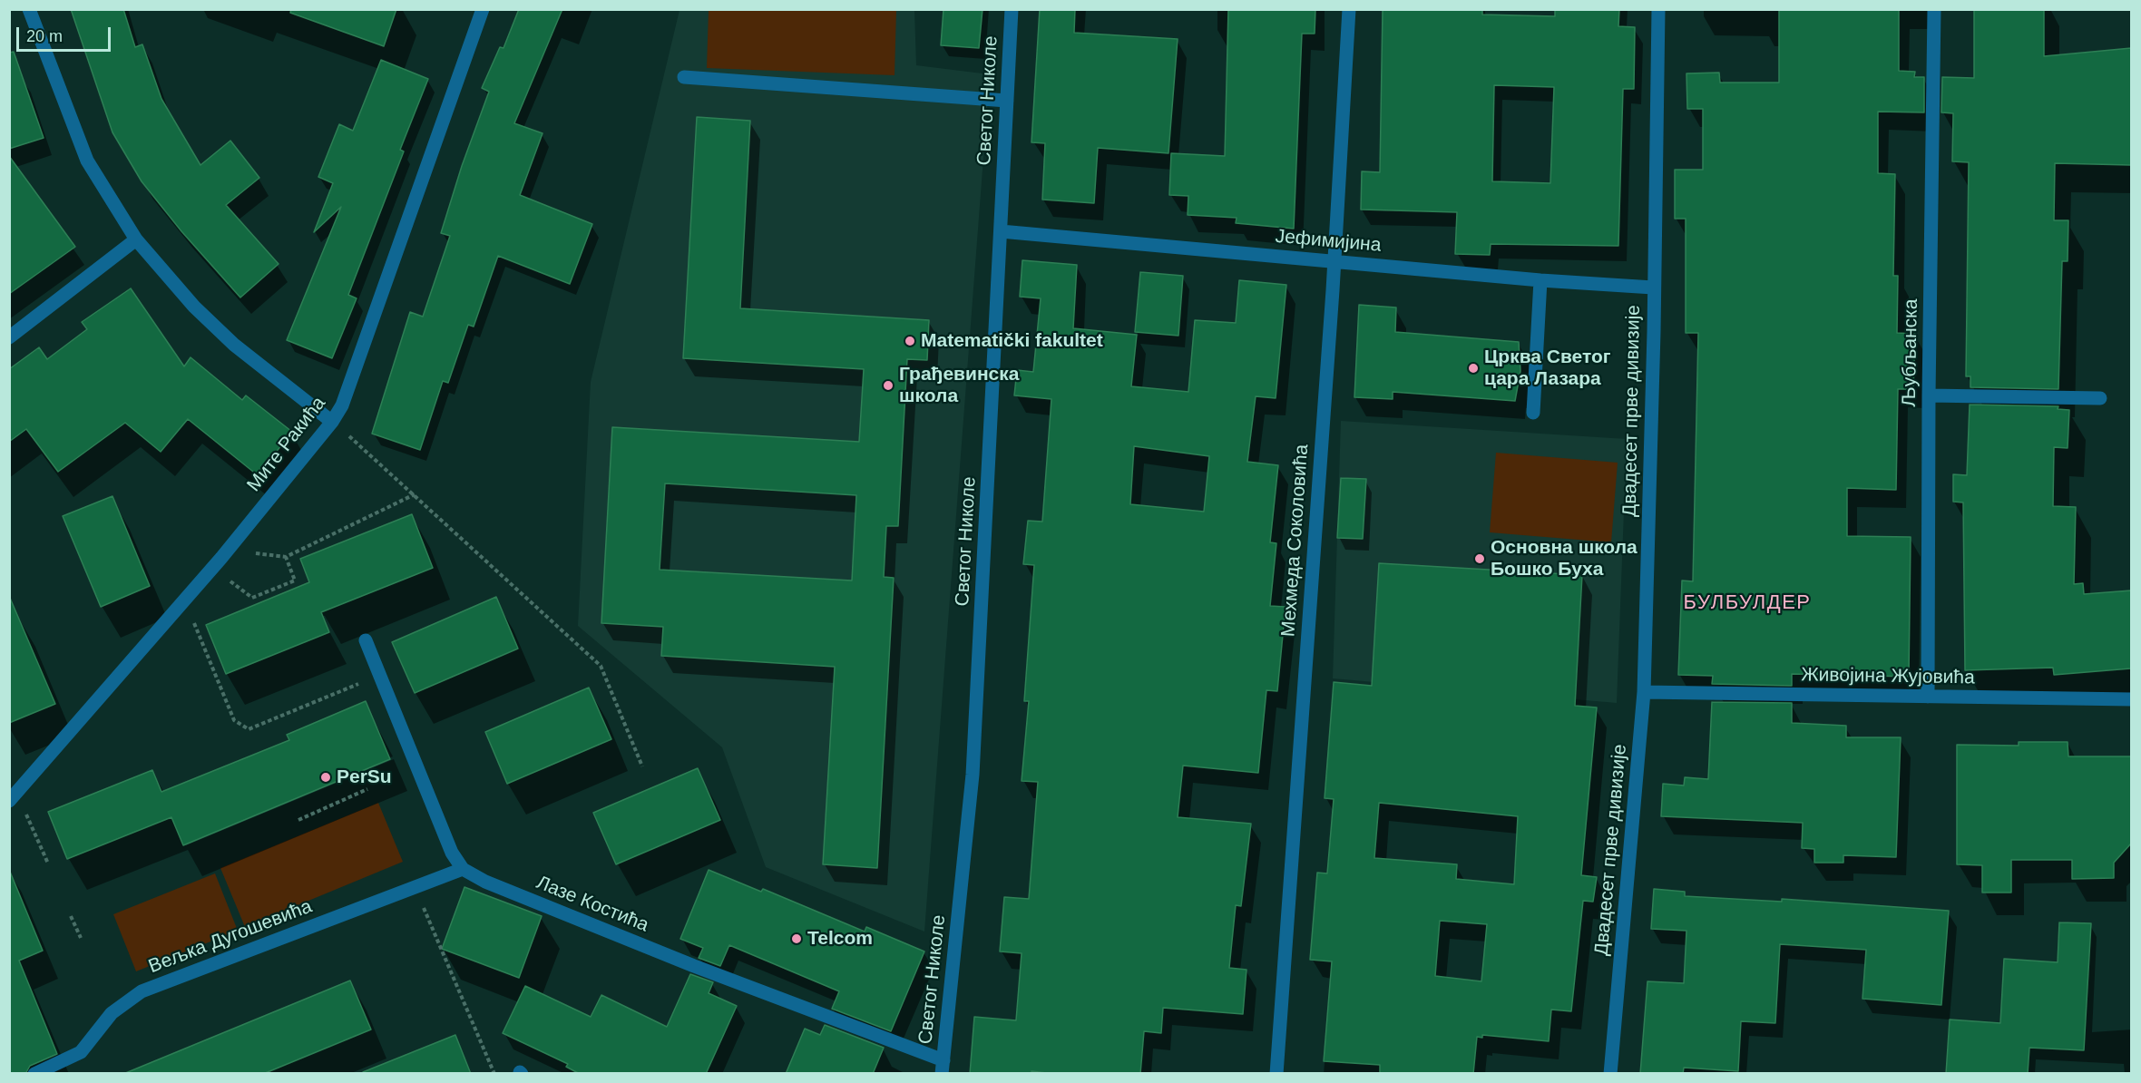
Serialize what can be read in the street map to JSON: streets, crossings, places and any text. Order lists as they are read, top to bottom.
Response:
{
  "streets": {
    "street": [
      "Светог Николе",
      "Јефимијина",
      "Љубљанска",
      "Двадесет прве дивизије",
      "Мите Ракића",
      "Мехмеда Соколовића",
      "Живојина Жујовића",
      "Лазе Костића",
      "Вељка Дугошевића"
    ]
  },
  "crossings": [
    ["Светог Николе", "Јефимијина"],
    ["Светог Николе", "Лазе Костића"],
    ["Јефимијина", "Двадесет прве дивизије"],
    ["Јефимијина", "Мехмеда Соколовића"],
    ["Љубљанска", "Живојина Жујовића"],
    ["Двадесет прве дивизије", "Живојина Жујовића"],
    ["Лазе Костића", "Вељка Дугошевића"]
  ],
  "districts": ["БУЛБУЛДЕР"],
  "places": [
    "Matematički fakultet",
    "Црква Светог цара Лазара",
    "Грађевинска школа",
    "Основна школа Бошко Буха",
    "PerSu",
    "Telcom"
  ],
  "scale_bar": "20 m"
}
